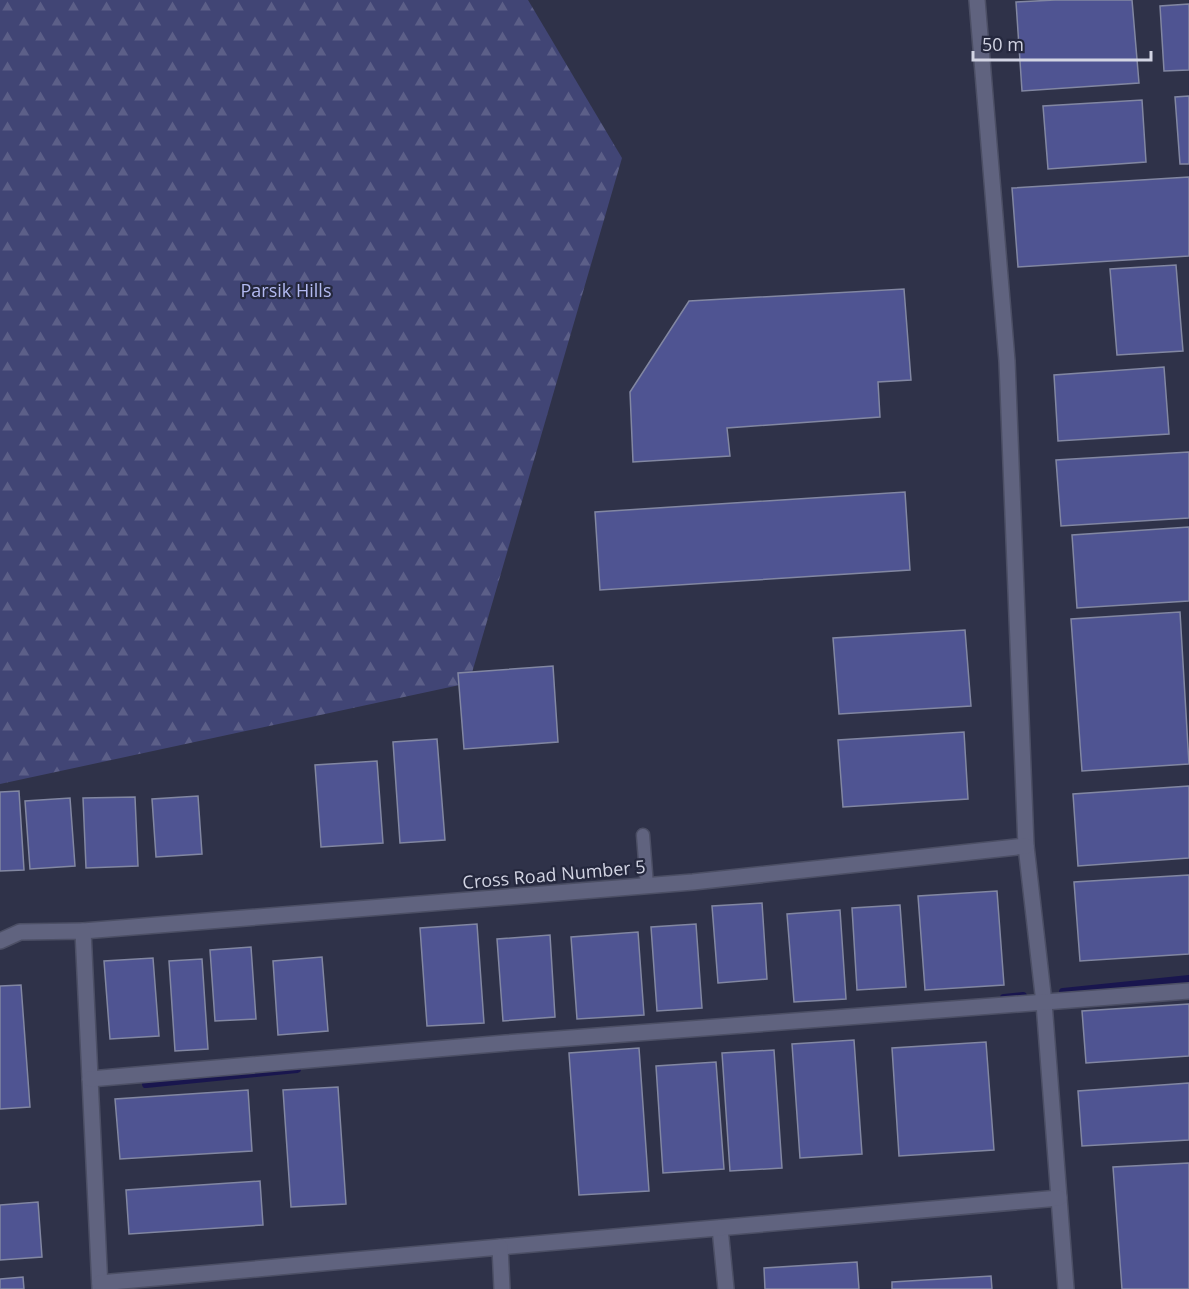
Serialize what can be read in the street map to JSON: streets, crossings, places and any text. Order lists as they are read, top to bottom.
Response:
{
  "streets": {
    "street": ["Cross Road Number 5"]
  },
  "parks": ["Parsik Hills"],
  "scale_bar": "50 m"
}
